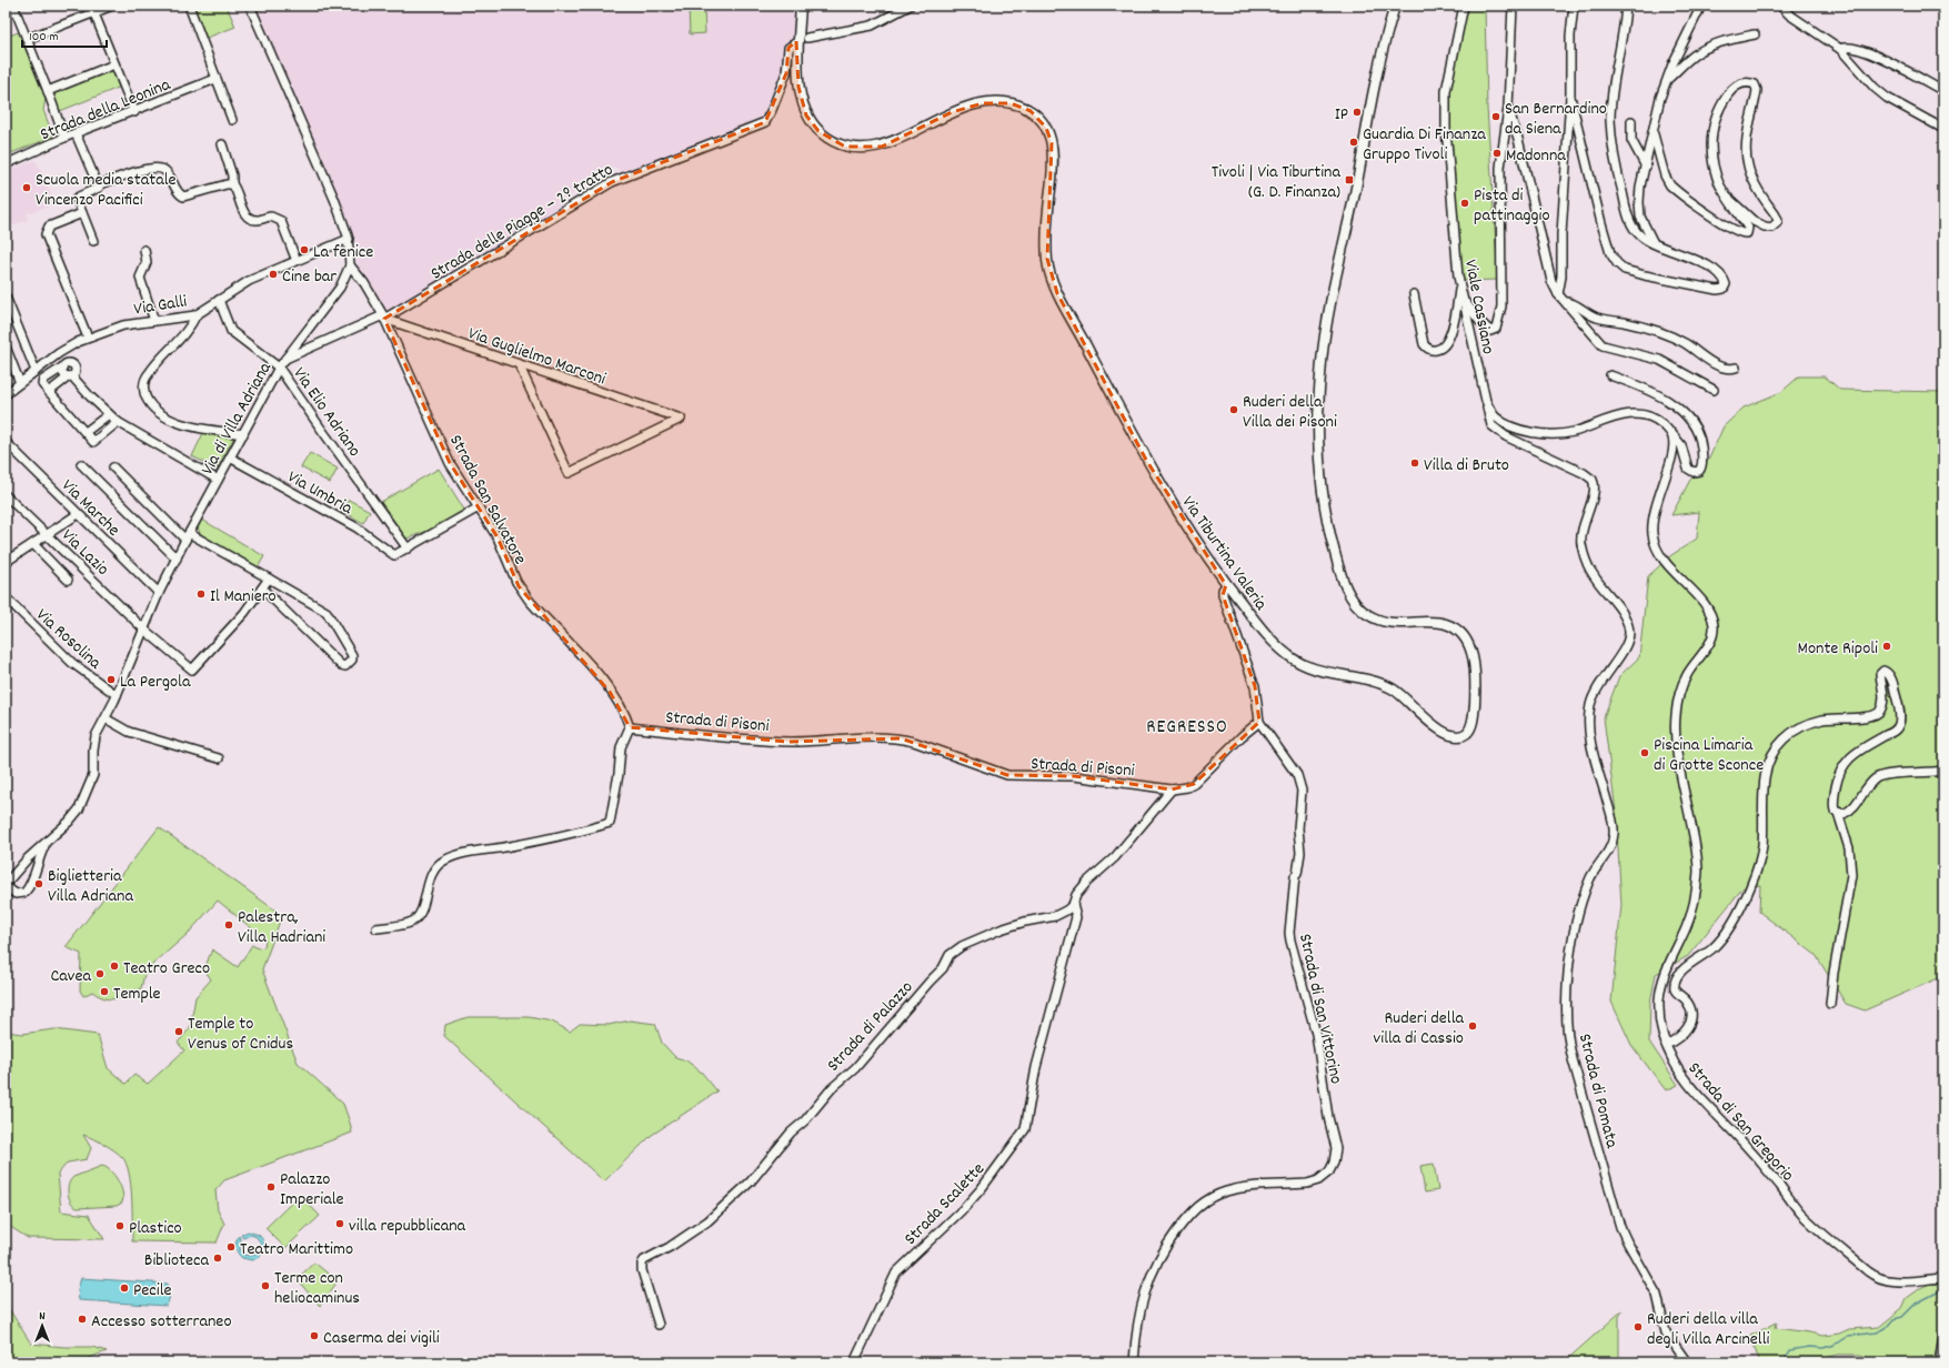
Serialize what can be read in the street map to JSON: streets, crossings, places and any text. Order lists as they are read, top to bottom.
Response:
{
  "streets": {
    "main road": ["Via Tiburtina Valeria"],
    "street": [
      "Strada della Leonina",
      "Strada delle Piagge – 2º tratto",
      "Via Galli",
      "Viale Cassiano",
      "Via Guglielmo Marconi",
      "Via Elio Adriano",
      "Via di Villa Adriana",
      "Via Umbria",
      "Strada San Salvatore",
      "Via Marche",
      "Via Lazio",
      "Via Rosolina",
      "Strada di Pisoni",
      "Strada di San Vittorino",
      "Strada di Palazzo",
      "Strada di Pomata",
      "Strada di San Gregorio",
      "Strada Scalette"
    ]
  },
  "crossings": [
    ["Strada delle Piagge – 2º tratto", "Via Guglielmo Marconi"],
    ["Strada delle Piagge – 2º tratto", "Via Elio Adriano"],
    ["Strada delle Piagge – 2º tratto", "Strada San Salvatore"],
    ["Strada delle Piagge – 2º tratto", "Via Tiburtina Valeria"],
    ["Via Galli", "Via Elio Adriano"],
    ["Via Galli", "Via di Villa Adriana"],
    ["Viale Cassiano", "Strada di Pomata"],
    ["Viale Cassiano", "Strada di San Gregorio"],
    ["Via Guglielmo Marconi", "Via Elio Adriano"],
    ["Via Guglielmo Marconi", "Strada San Salvatore"],
    ["Via Elio Adriano", "Via di Villa Adriana"],
    ["Via Elio Adriano", "Via Umbria"],
    ["Via Elio Adriano", "Strada San Salvatore"],
    ["Via di Villa Adriana", "Via Umbria"],
    ["Via di Villa Adriana", "Strada San Salvatore"],
    ["Via di Villa Adriana", "Via Marche"],
    ["Via di Villa Adriana", "Via Lazio"],
    ["Via di Villa Adriana", "Via Rosolina"],
    ["Strada San Salvatore", "Strada di Pisoni"],
    ["Via Tiburtina Valeria", "Strada di San Vittorino"],
    ["Strada di Pisoni", "Strada di Palazzo"],
    ["Strada di Palazzo", "Strada Scalette"]
  ],
  "districts": ["REGRESSO"],
  "places": {
    "other": [
      "IP",
      "San Bernardino da Siena",
      "Guardia Di Finanza Gruppo Tivoli",
      "Madonna",
      "Scuola media statale Vincenzo Pacifici",
      "Pista di pattinaggio",
      "La fenice",
      "Cine bar",
      "Ruderi della Villa dei Pisoni",
      "Villa di Bruto",
      "Il Maniero",
      "Monte Ripoli",
      "La Pergola",
      "Piscina Limaria di Grotte Sconce",
      "Biglietteria Villa Adriana",
      "Palestra, Villa Hadriani",
      "Teatro Greco",
      "Cavea",
      "Temple",
      "Ruderi della villa di Cassio",
      "Temple to Venus of Cnidus",
      "Palazzo Imperiale",
      "villa repubblicana",
      "Plastico",
      "Teatro Marittimo",
      "Biblioteca",
      "Terme con heliocaminus",
      "Pecile",
      "Accesso sotterraneo",
      "Ruderi della villa degli Villa Arcinelli",
      "Caserma dei vigili"
    ],
    "transit": ["Tivoli | Via Tiburtina (G. D. Finanza)"]
  },
  "scale_bar": "100 m",
  "north": "top"
}
